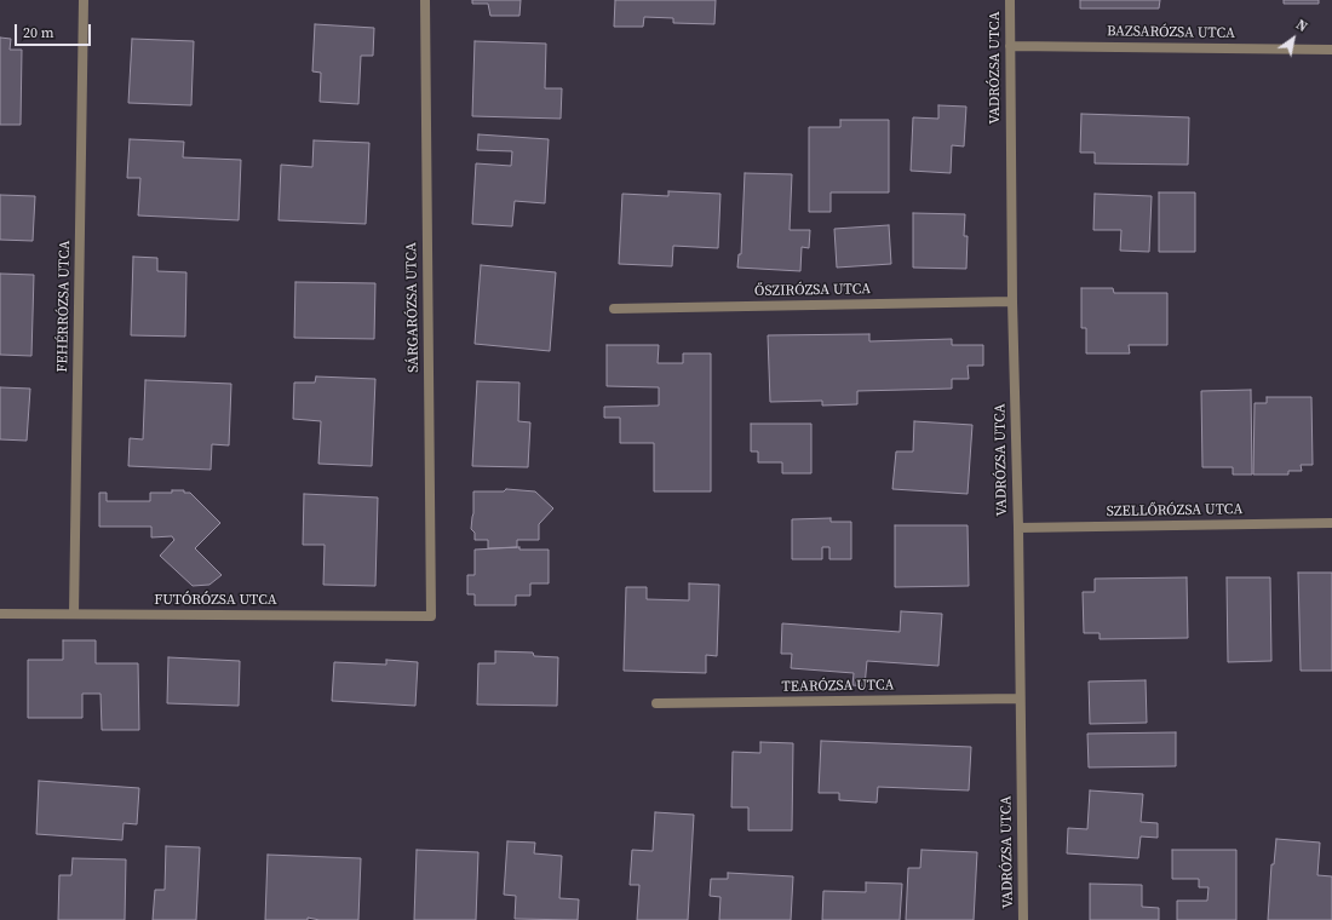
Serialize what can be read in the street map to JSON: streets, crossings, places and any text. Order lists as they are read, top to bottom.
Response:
{
  "streets": {
    "street": [
      "BAZSARÓZSA UTCA",
      "VADRÓZSA UTCA",
      "ŐSZIRÓZSA UTCA",
      "FEHÉRRÓZSA UTCA",
      "SÁRGARÓZSA UTCA",
      "SZELLŐRÓZSA UTCA",
      "FUTÓRÓZSA UTCA",
      "TEARÓZSA UTCA"
    ]
  },
  "crossings": [
    ["BAZSARÓZSA UTCA", "VADRÓZSA UTCA"],
    ["VADRÓZSA UTCA", "ŐSZIRÓZSA UTCA"],
    ["VADRÓZSA UTCA", "SZELLŐRÓZSA UTCA"],
    ["VADRÓZSA UTCA", "TEARÓZSA UTCA"],
    ["FEHÉRRÓZSA UTCA", "FUTÓRÓZSA UTCA"],
    ["SÁRGARÓZSA UTCA", "FUTÓRÓZSA UTCA"]
  ],
  "scale_bar": "20 m",
  "north": "top right"
}
